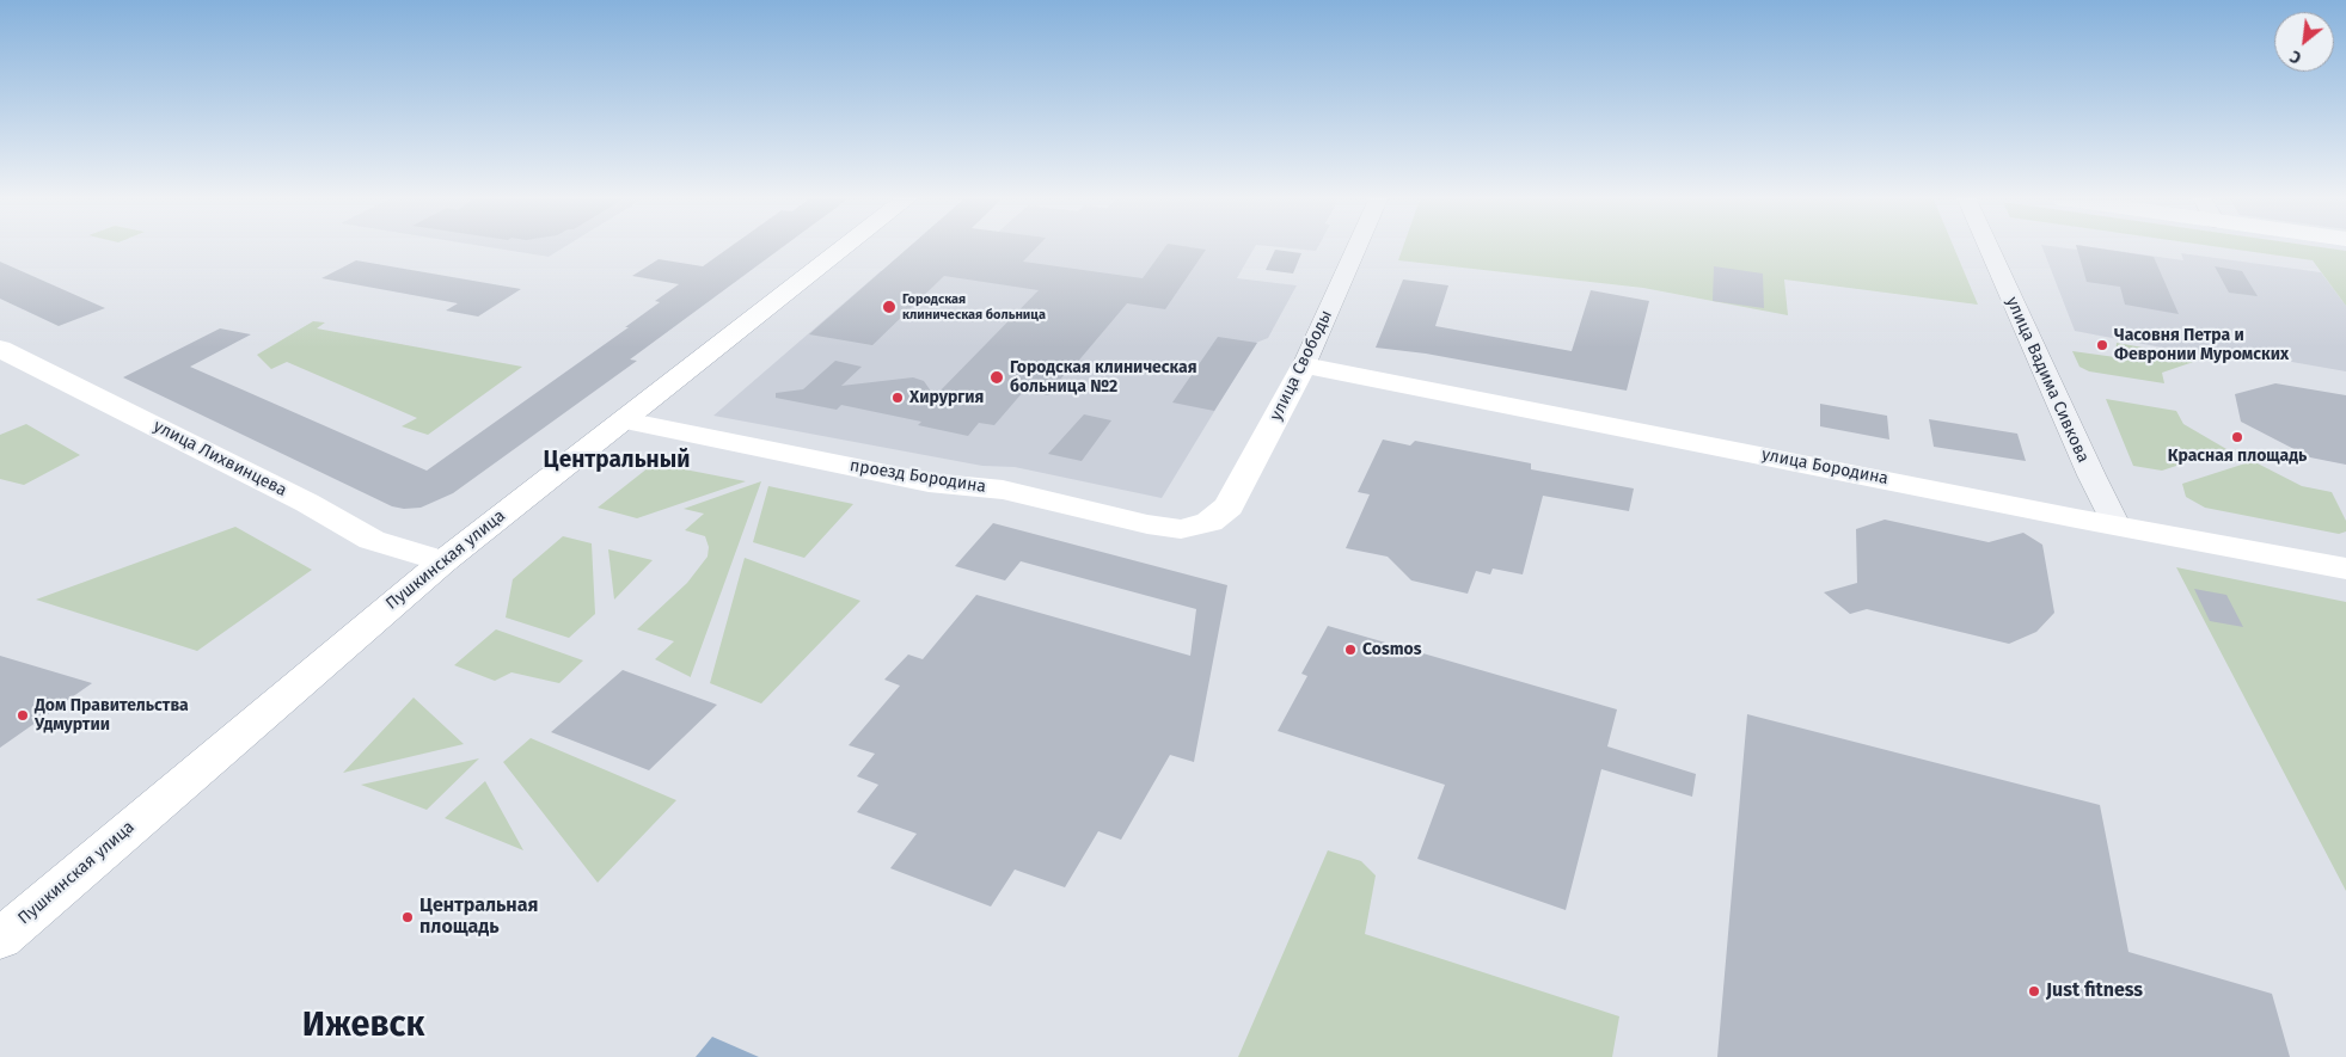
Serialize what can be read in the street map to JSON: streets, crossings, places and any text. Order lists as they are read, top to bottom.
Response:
{
  "streets": {
    "street": [
      "улица Свободы",
      "улица Вадима Сивкова",
      "улица Лихвинцева",
      "улица Бородина",
      "проезд Бородина",
      "Пушкинская улица"
    ]
  },
  "crossings": [
    ["улица Свободы", "улица Бородина"],
    ["улица Свободы", "проезд Бородина"],
    ["улица Вадима Сивкова", "улица Бородина"],
    ["улица Лихвинцева", "Пушкинская улица"],
    ["проезд Бородина", "Пушкинская улица"]
  ],
  "districts": ["Центральный", "Ижевск"],
  "places": [
    "Городская клиническая больница",
    "Часовня Петра и Февронии Муромских",
    "Городская клиническая больница №2",
    "Хирургия",
    "Красная площадь",
    "Cosmos",
    "Дом Правительства Удмуртии",
    "Центральная площадь",
    "Just fitness"
  ],
  "north": "bottom left"
}
